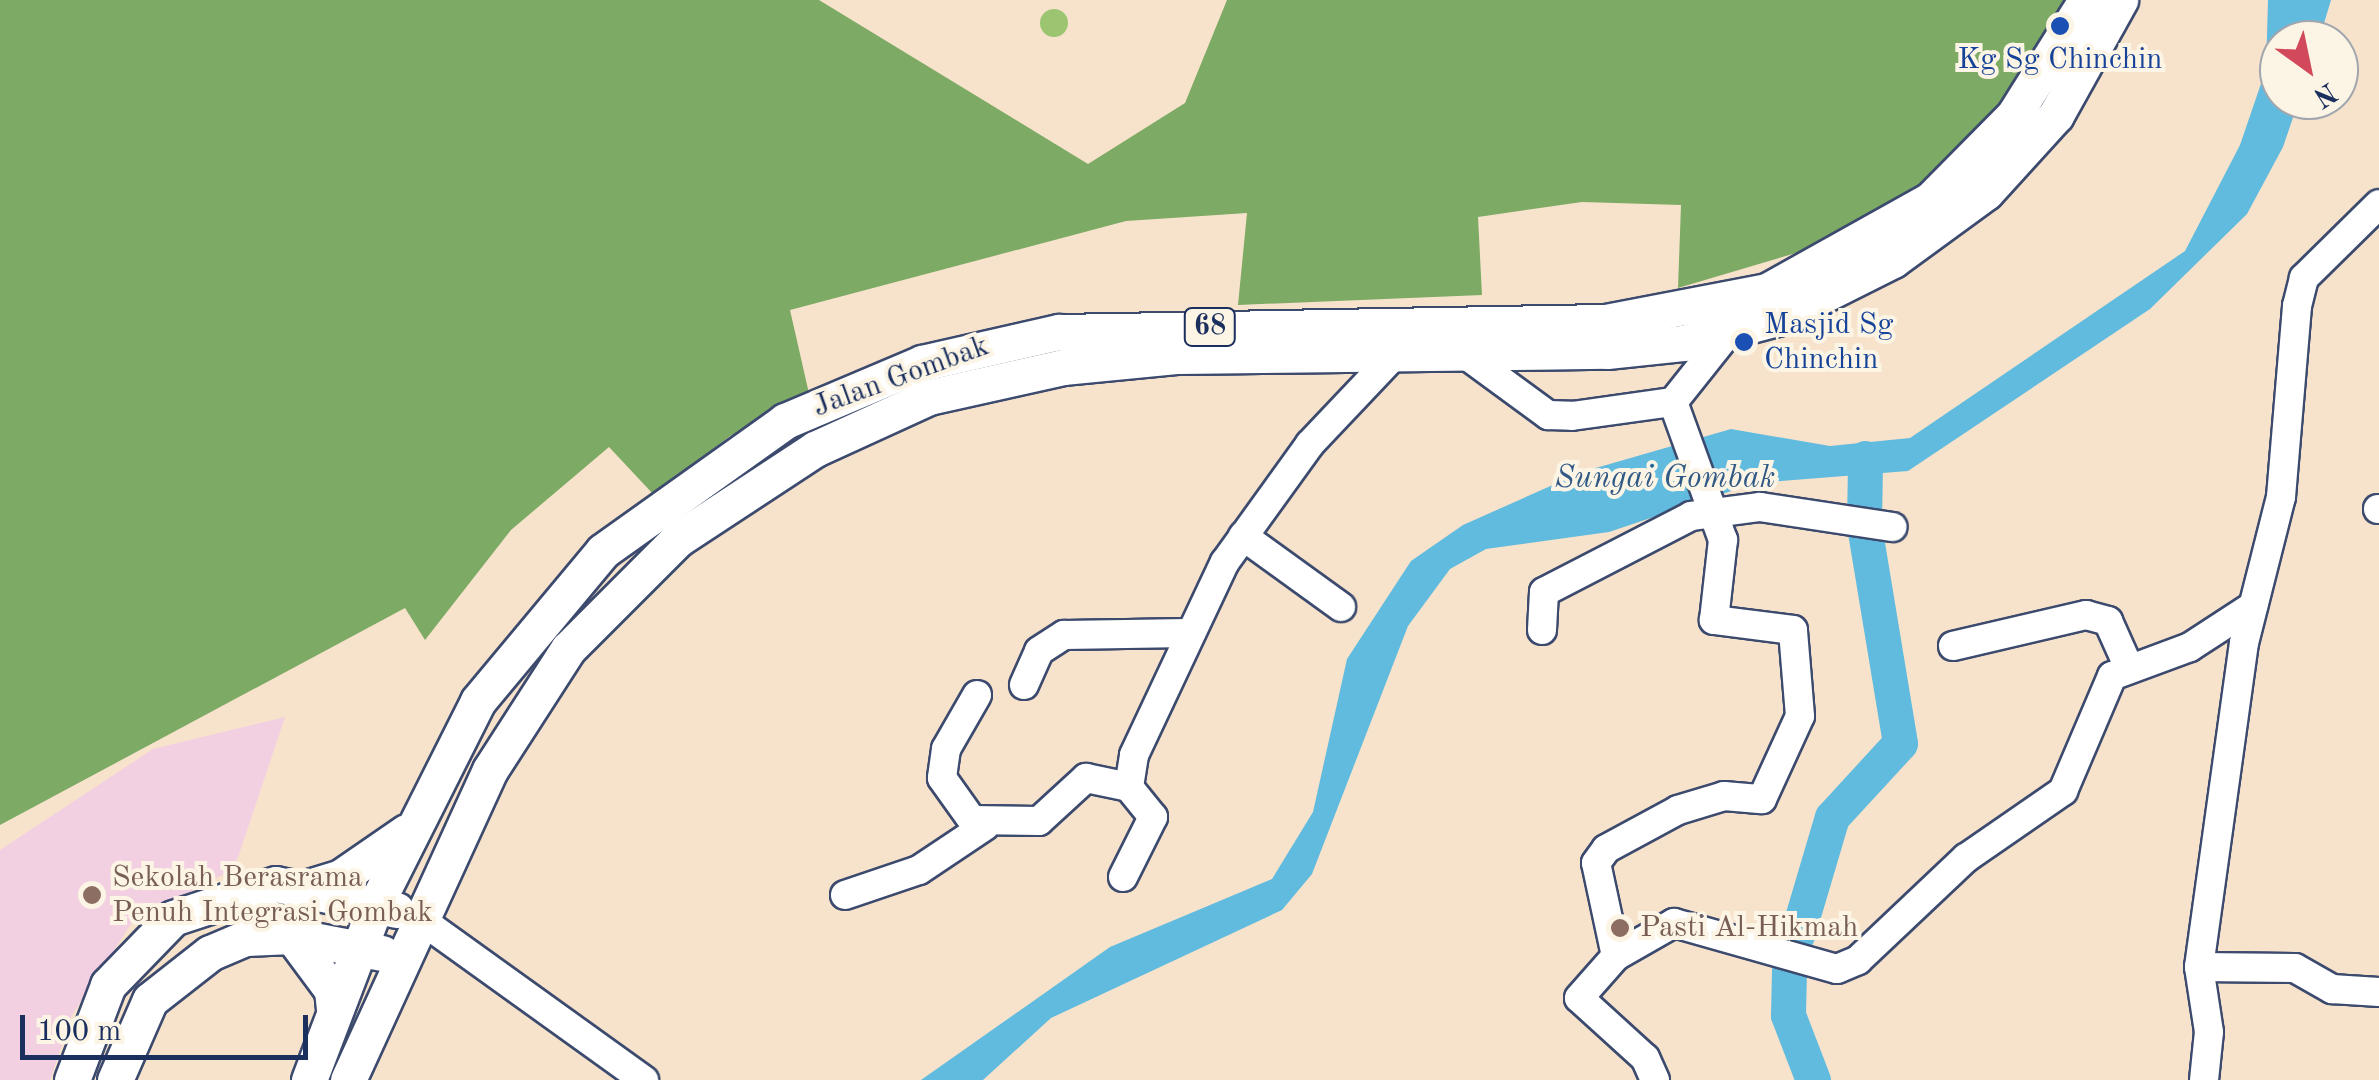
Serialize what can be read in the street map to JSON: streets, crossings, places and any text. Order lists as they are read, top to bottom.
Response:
{
  "streets": {
    "main road": ["68", "Jalan Gombak"]
  },
  "water": ["Sungai Gombak"],
  "places": [
    "Kg Sg Chinchin",
    "Masjid Sg Chinchin",
    "Sekolah Berasrama Penuh Integrasi Gombak",
    "Pasti Al-Hikmah"
  ],
  "scale_bar": "100 m",
  "north": "bottom right"
}
